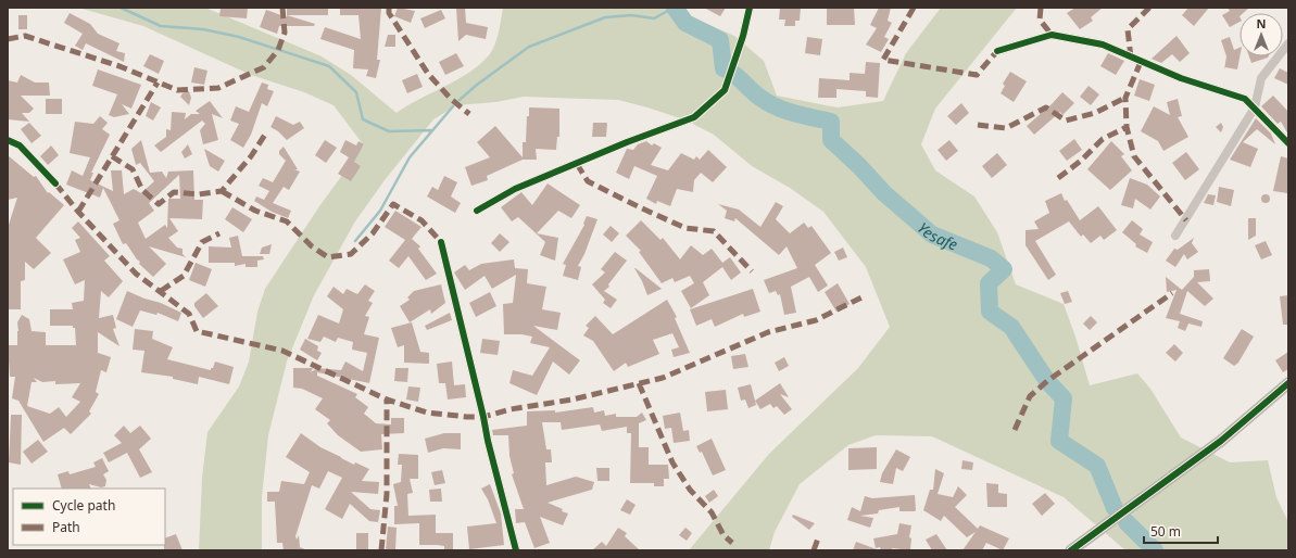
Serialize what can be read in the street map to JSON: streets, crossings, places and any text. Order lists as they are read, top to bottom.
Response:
{
  "water": ["Yesafe"],
  "legend": ["Cycle path", "Path"],
  "scale_bar": "50 m",
  "north": "top"
}
